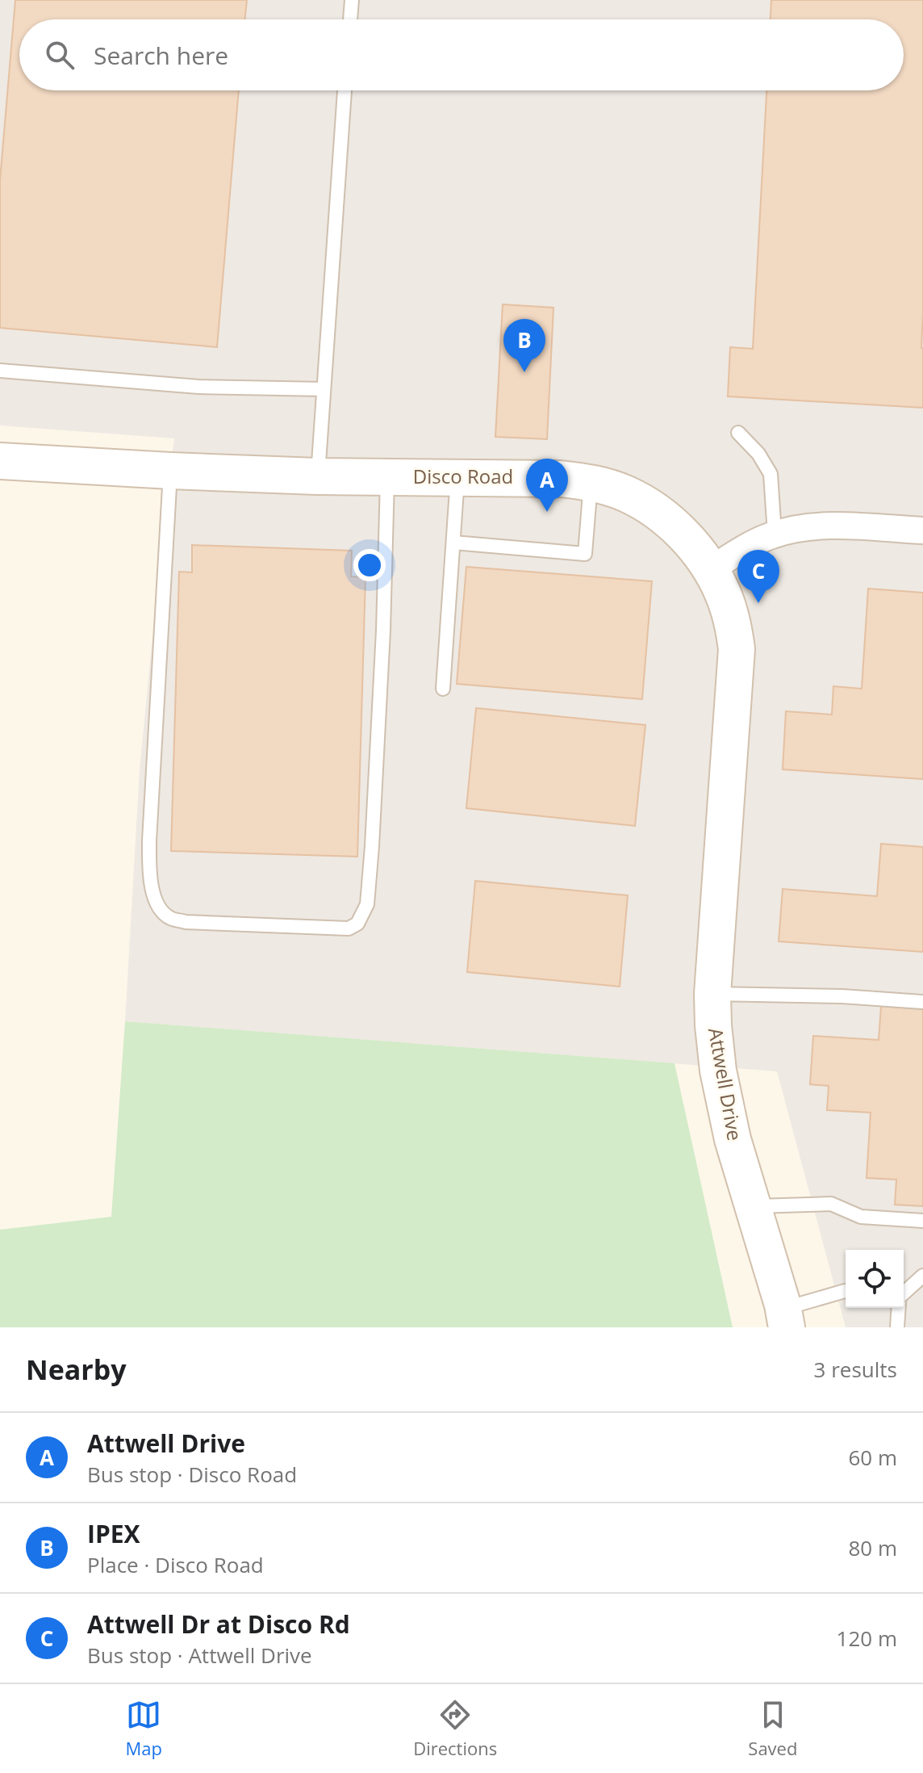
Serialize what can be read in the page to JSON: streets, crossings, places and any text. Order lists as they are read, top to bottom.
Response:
{
  "streets": {
    "main road": ["Disco Road", "Attwell Drive"]
  },
  "crossings": [
    ["Disco Road", "Attwell Drive"]
  ],
  "page": {
    "search": "Search here",
    "pins": ["B", "A", "C"],
    "heading": ["Nearby", "3 results"],
    "list": [
      {
        "mark": "A",
        "name": "Attwell Drive",
        "note": "Bus stop · Disco Road",
        "value": "60 m"
      },
      {
        "mark": "B",
        "name": "IPEX",
        "note": "Place · Disco Road",
        "value": "80 m"
      },
      {
        "mark": "C",
        "name": "Attwell Dr at Disco Rd",
        "note": "Bus stop · Attwell Drive",
        "value": "120 m"
      }
    ],
    "nav": ["Map", "Directions", "Saved"]
  }
}
